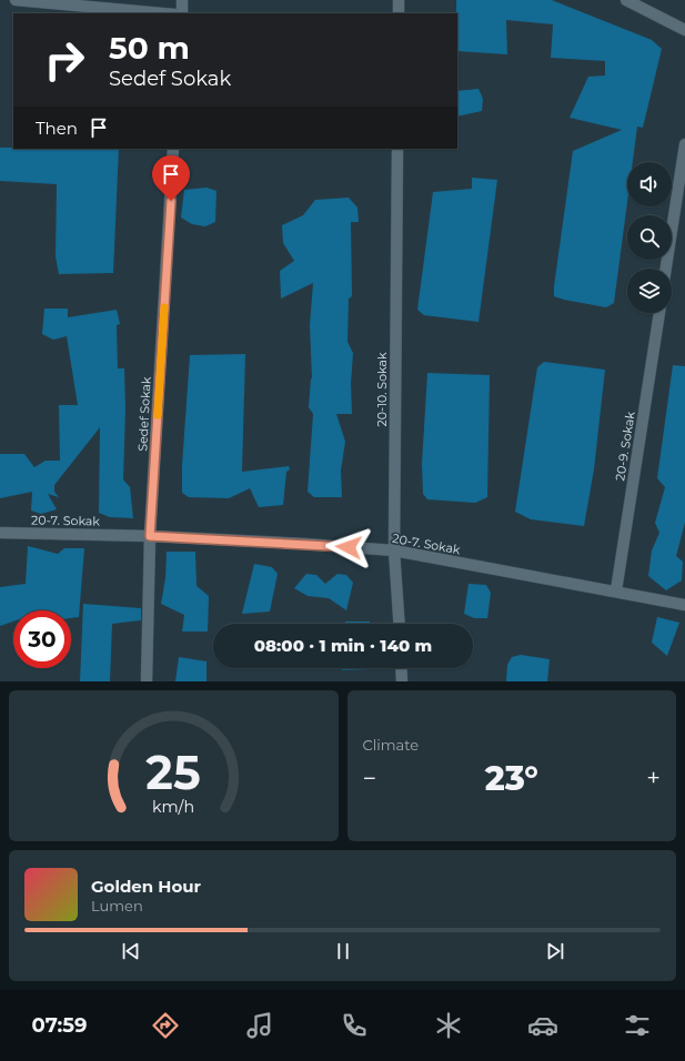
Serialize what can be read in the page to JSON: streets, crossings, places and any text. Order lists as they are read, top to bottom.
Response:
{
  "streets": {
    "street": [
      "20-10. Sokak",
      "Sedef Sokak",
      "20-9. Sokak",
      "20-7. Sokak"
    ]
  },
  "crossings": [
    ["20-10. Sokak", "20-7. Sokak"],
    ["Sedef Sokak", "20-7. Sokak"],
    ["20-9. Sokak", "20-7. Sokak"]
  ],
  "page": {
    "turn": ["50 m", "Sedef Sokak"],
    "then": "Then",
    "limit": "30",
    "trip": "08:00 · 1 min · 140 m",
    "tile": "Climate",
    "heat": ["−", "23°", "+"],
    "song": ["Golden Hour", "Lumen"],
    "tabs": "07:59",
    "gauge": ["25", "km/h"]
  }
}
